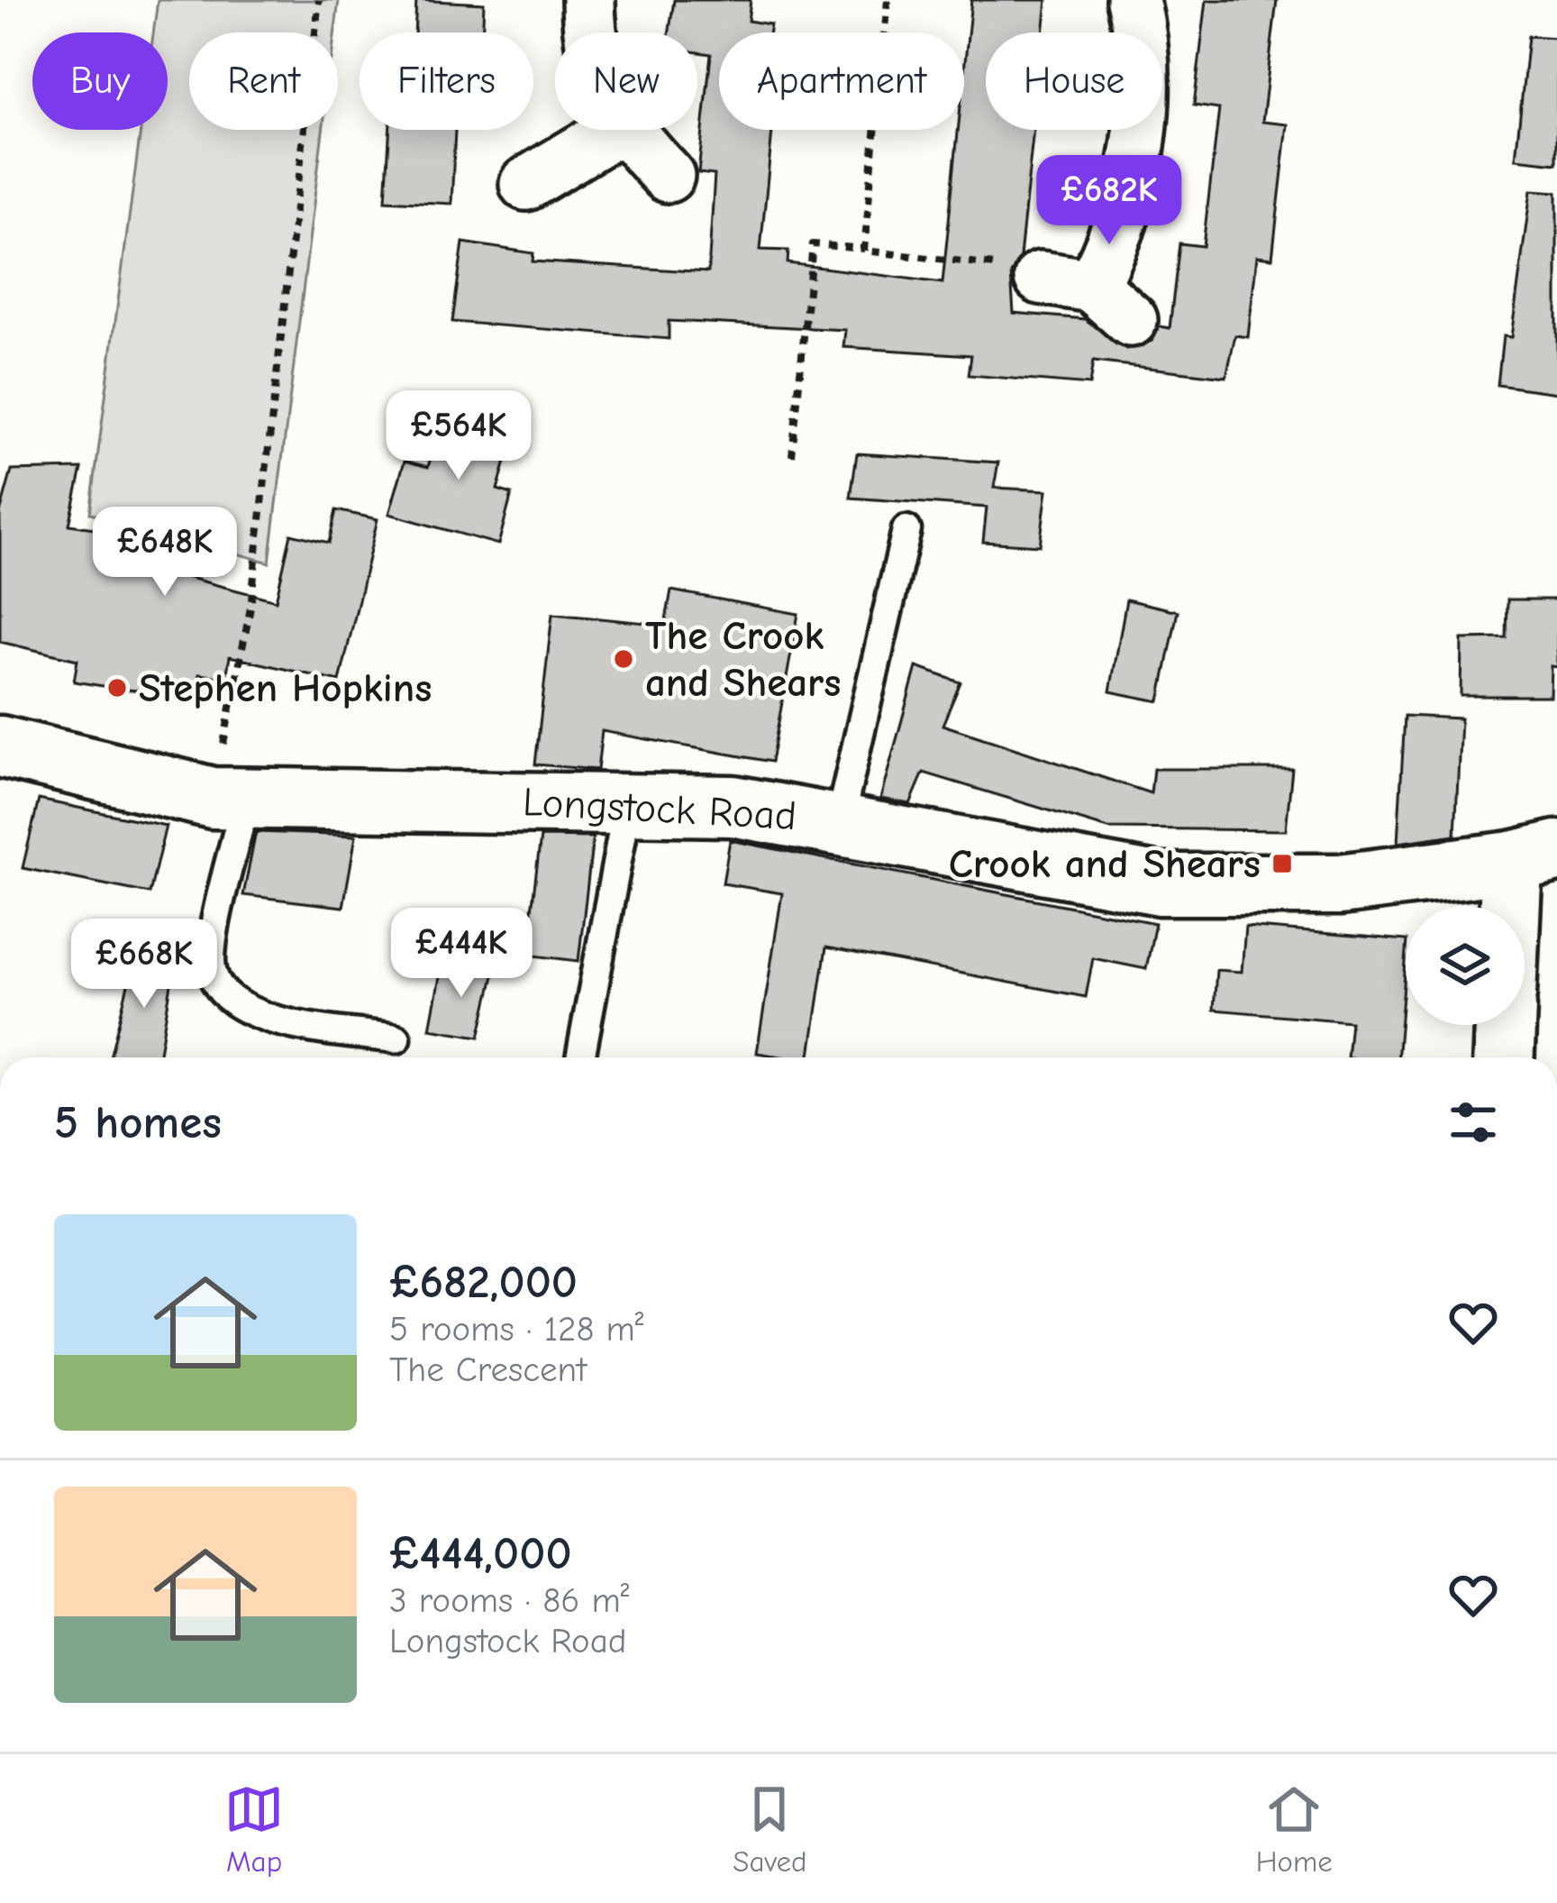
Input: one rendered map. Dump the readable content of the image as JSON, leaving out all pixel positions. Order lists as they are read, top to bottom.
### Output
{
  "streets": {
    "street": ["Longstock Road"]
  },
  "places": {
    "other": ["The Crook and Shears", "Stephen Hopkins"],
    "transit": ["Crook and Shears"]
  },
  "page": {
    "chip": [
      "Buy",
      "Rent",
      "Filters",
      "New",
      "Apartment",
      "House"
    ],
    "price": [
      "£682K",
      "£564K",
      "£648K",
      "£444K",
      "£668K"
    ],
    "heading": "5 homes",
    "list": [
      {
        "name": "£682,000",
        "note": "5 rooms · 128 m² · The Crescent"
      },
      {
        "name": "£444,000",
        "note": "3 rooms · 86 m² · Longstock Road"
      }
    ],
    "tabs": ["Map", "Saved", "Home"]
  }
}
